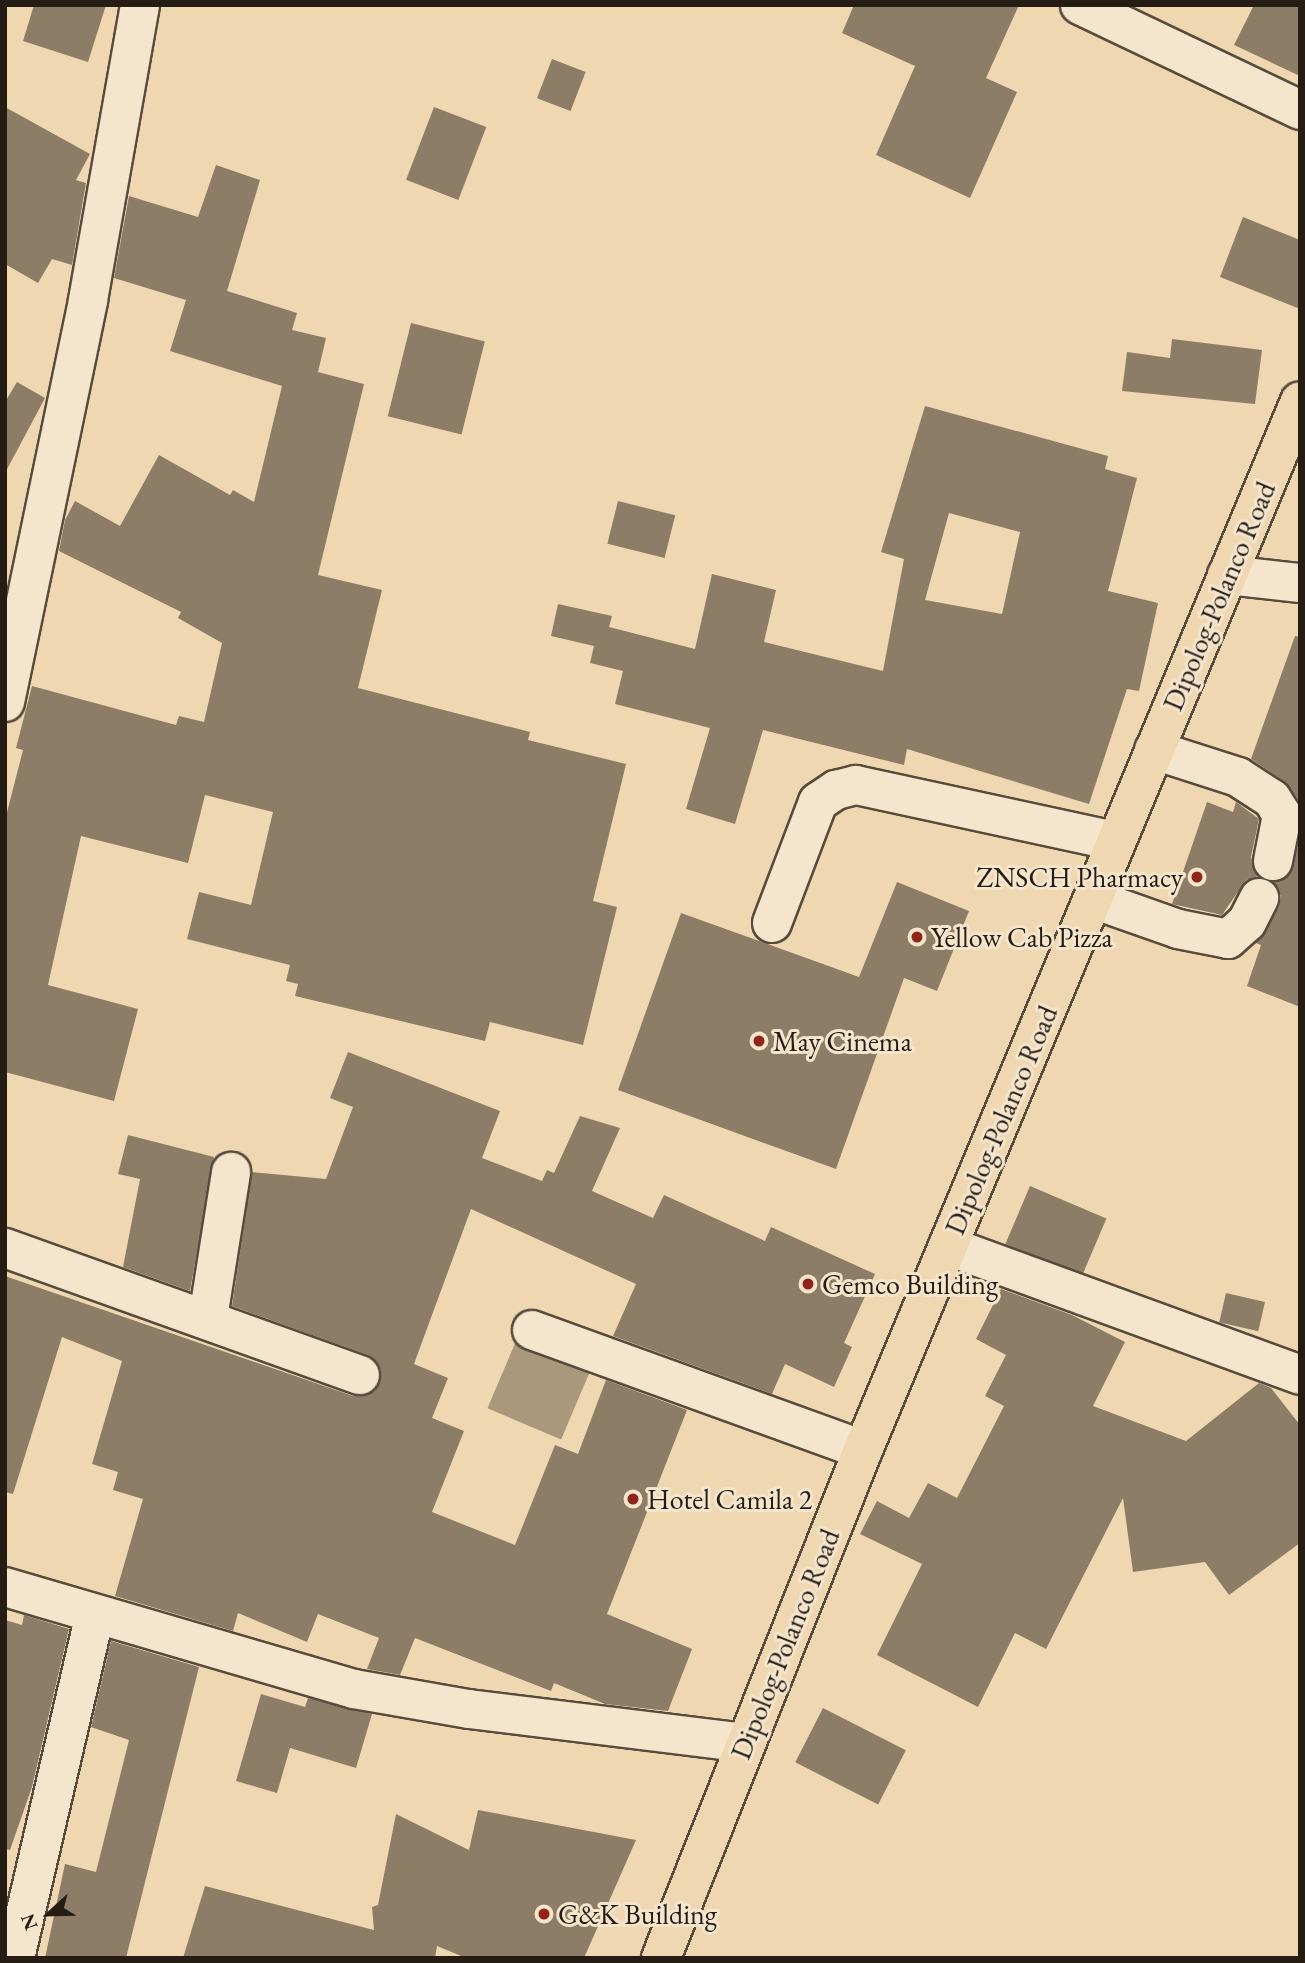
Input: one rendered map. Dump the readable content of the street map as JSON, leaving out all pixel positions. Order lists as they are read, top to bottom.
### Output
{
  "streets": {
    "highway": ["Dipolog-Polanco Road"]
  },
  "places": [
    "ZNSCH Pharmacy",
    "Yellow Cab Pizza",
    "May Cinema",
    "Gemco Building",
    "Hotel Camila 2",
    "G&K Building"
  ],
  "north": "left"
}
